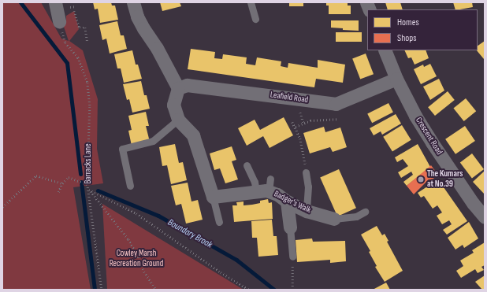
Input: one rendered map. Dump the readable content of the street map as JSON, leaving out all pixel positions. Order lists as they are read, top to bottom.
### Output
{
  "streets": {
    "street": ["Leafield Road", "Crescent Road", "Badger's Walk"],
    "path": ["Barracks Lane"]
  },
  "crossings": [
    ["Leafield Road", "Crescent Road"]
  ],
  "water": ["Boundary Brook"],
  "parks": ["Cowley Marsh Recreation Ground"],
  "places": ["The Kumars at No.39"],
  "legend": ["Homes", "Shops"]
}
